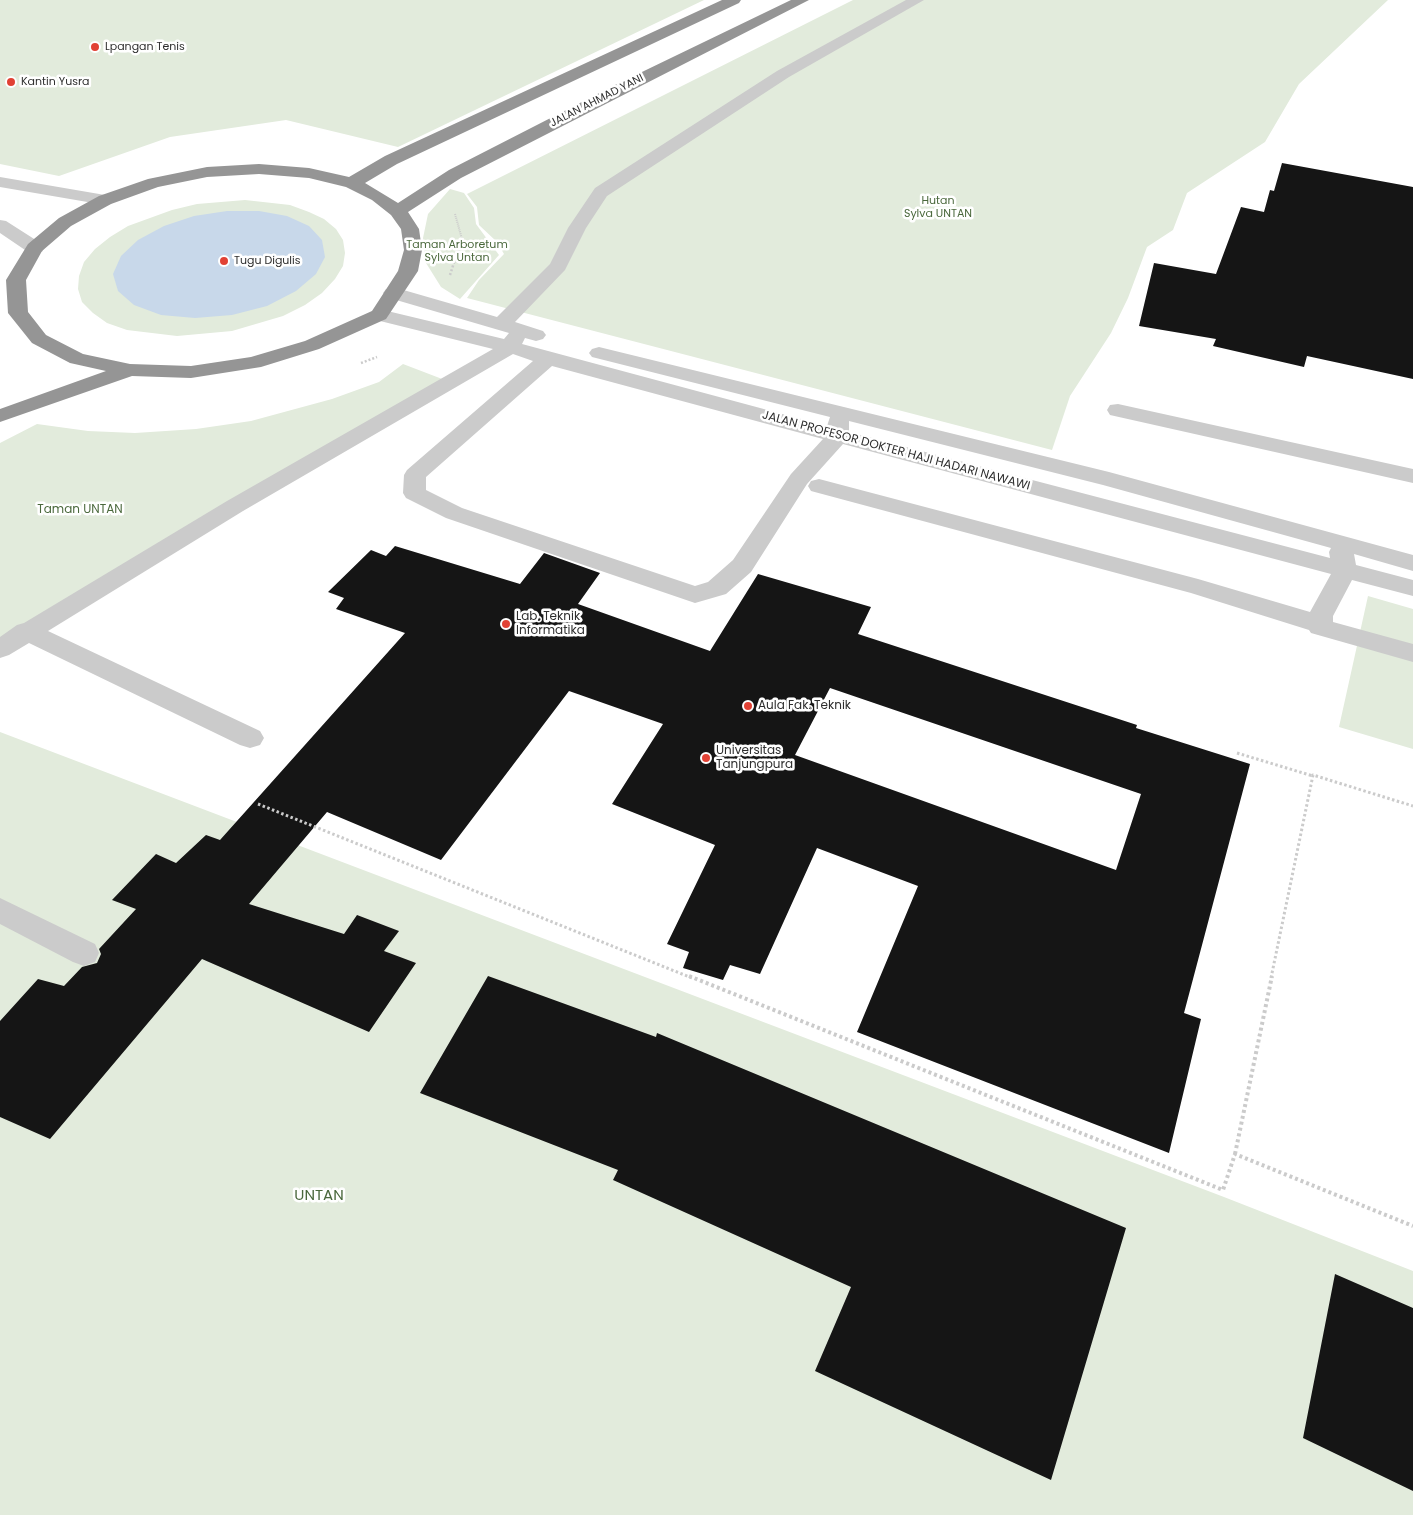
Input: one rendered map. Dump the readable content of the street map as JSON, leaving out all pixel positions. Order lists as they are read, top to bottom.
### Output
{
  "streets": {
    "highway": ["JALAN AHMAD YANI"],
    "street": ["JALAN PROFESOR DOKTER HAJI HADARI NAWAWI"]
  },
  "parks": [
    "Hutan Sylva UNTAN",
    "Taman Arboretum Sylva Untan",
    "Taman UNTAN",
    "UNTAN"
  ],
  "places": [
    "Lpangan Tenis",
    "Kantin Yusra",
    "Tugu Digulis",
    "Lab. Teknik Informatika",
    "Aula Fak. Teknik",
    "Universitas Tanjungpura"
  ]
}
